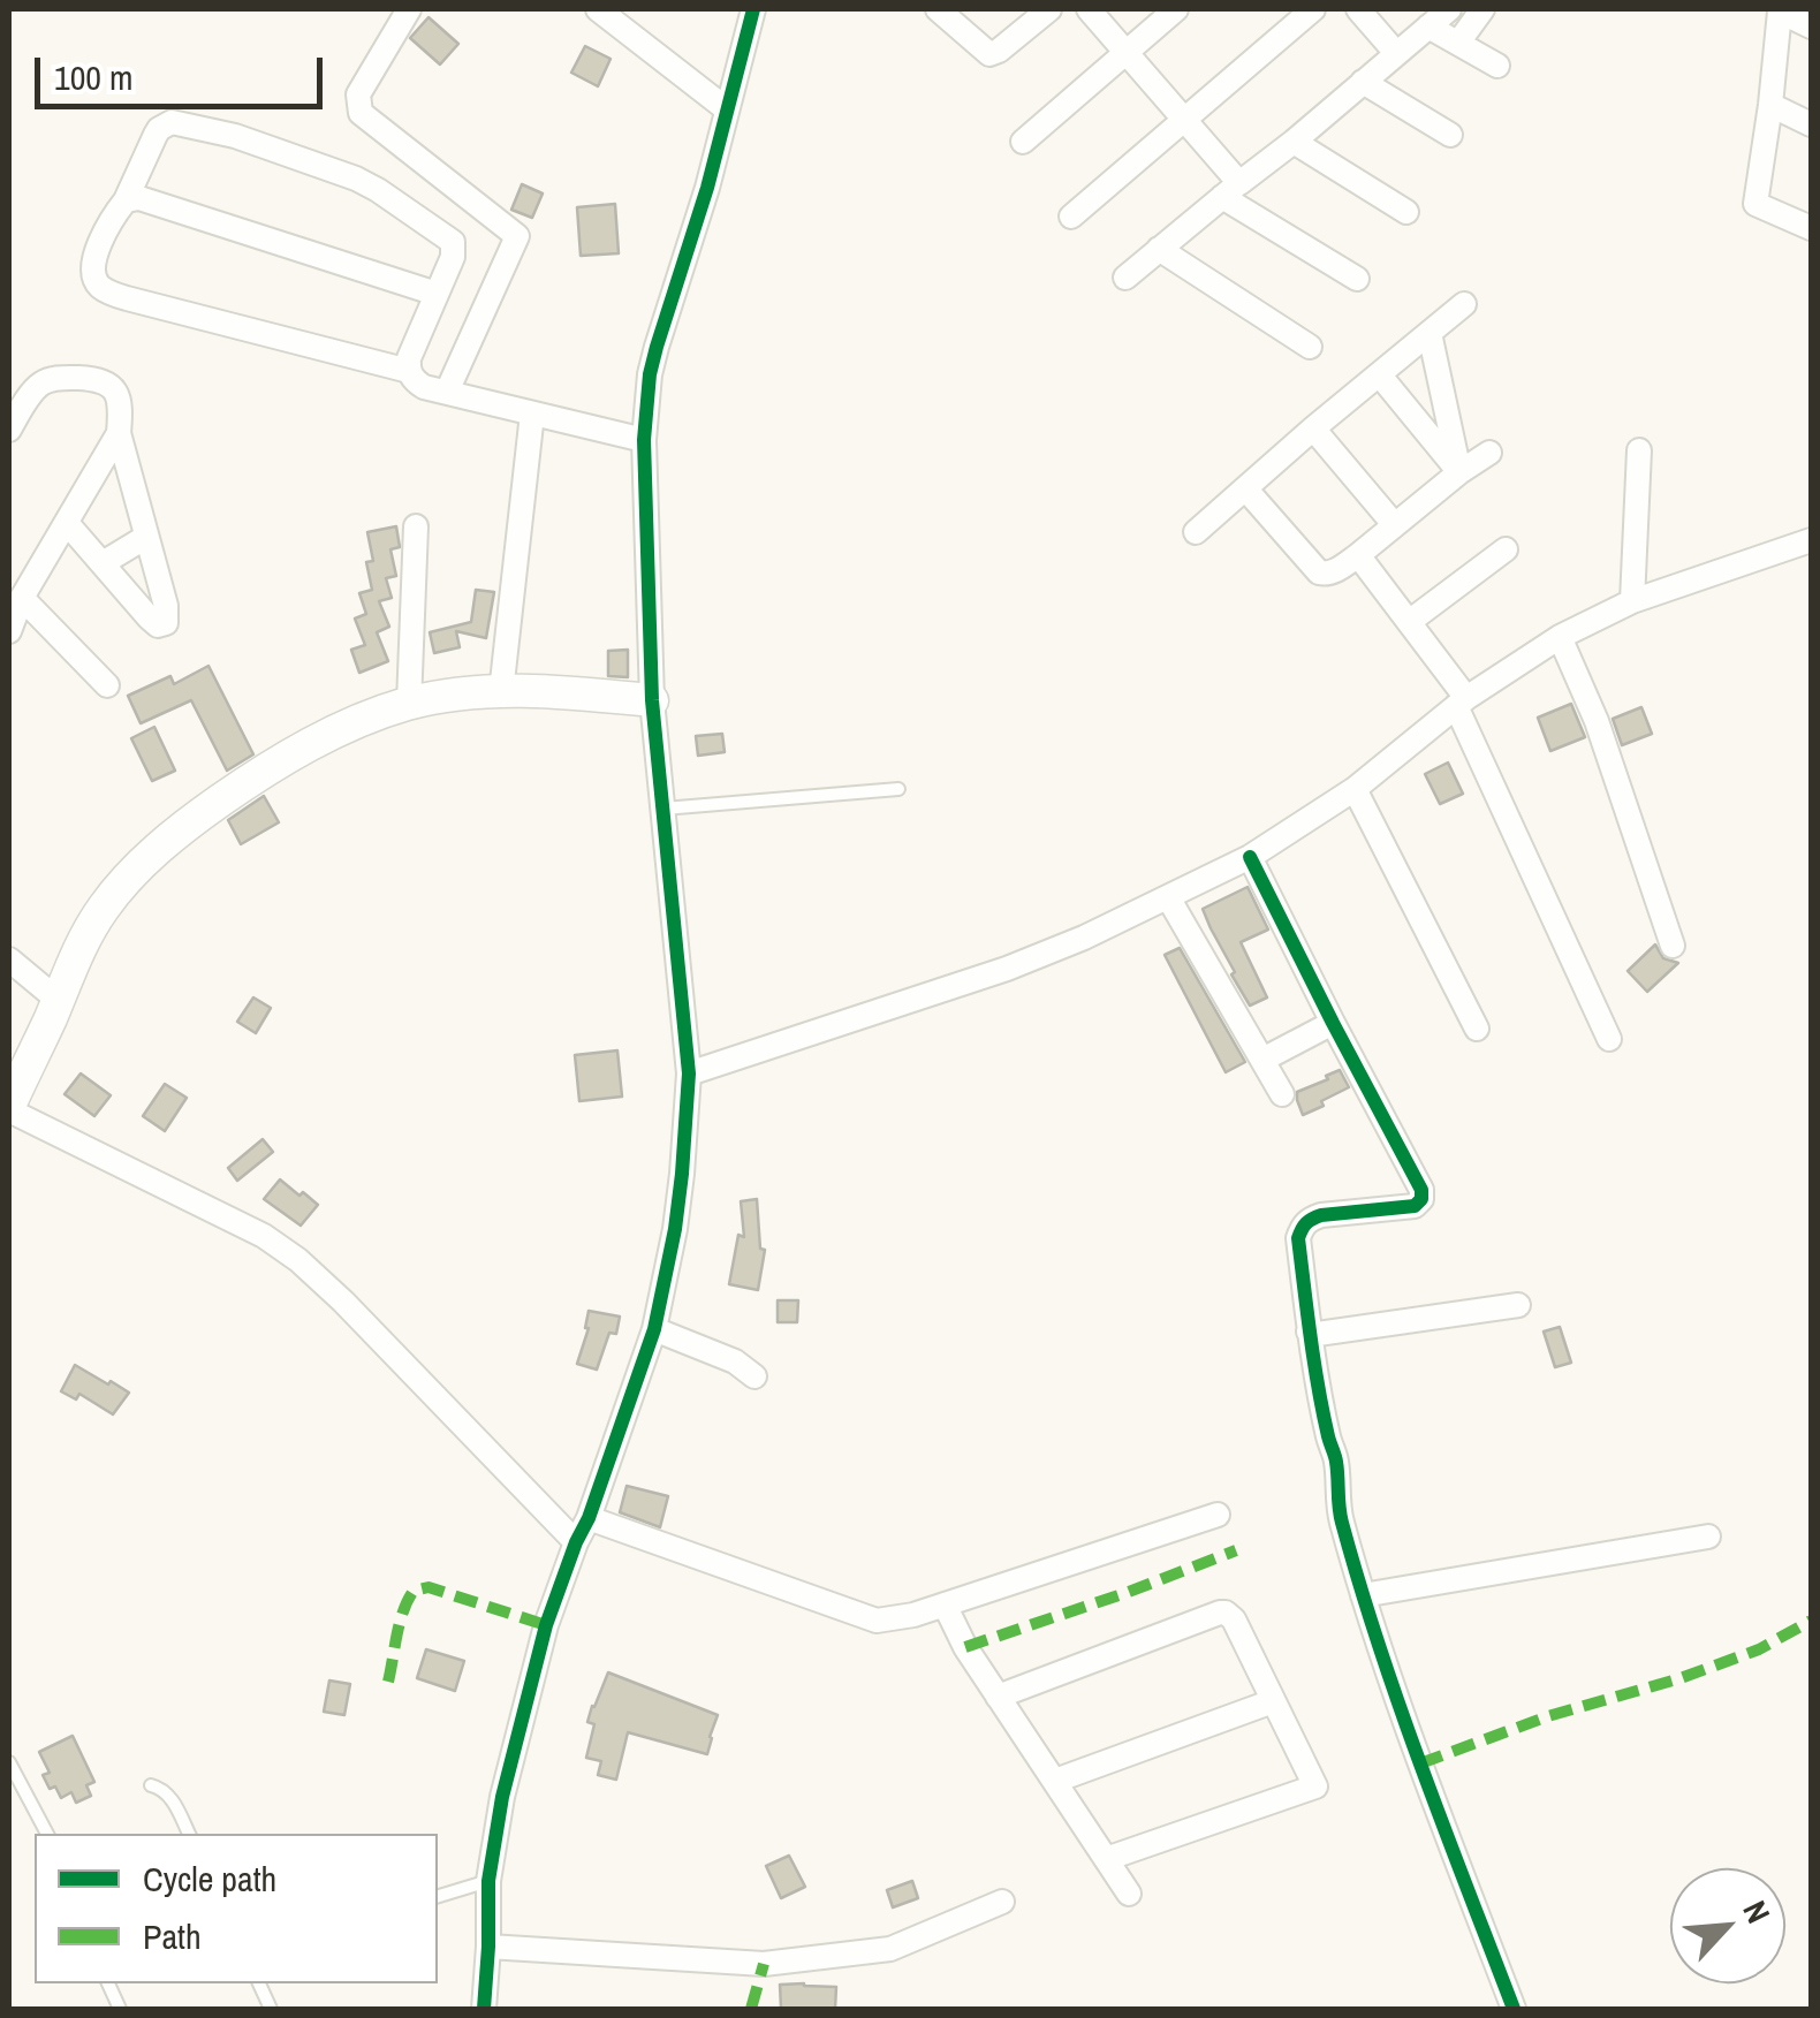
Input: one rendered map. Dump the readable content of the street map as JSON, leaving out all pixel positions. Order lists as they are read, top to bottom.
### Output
{
  "legend": ["Cycle path", "Path"],
  "scale_bar": "100 m",
  "north": "top right"
}
